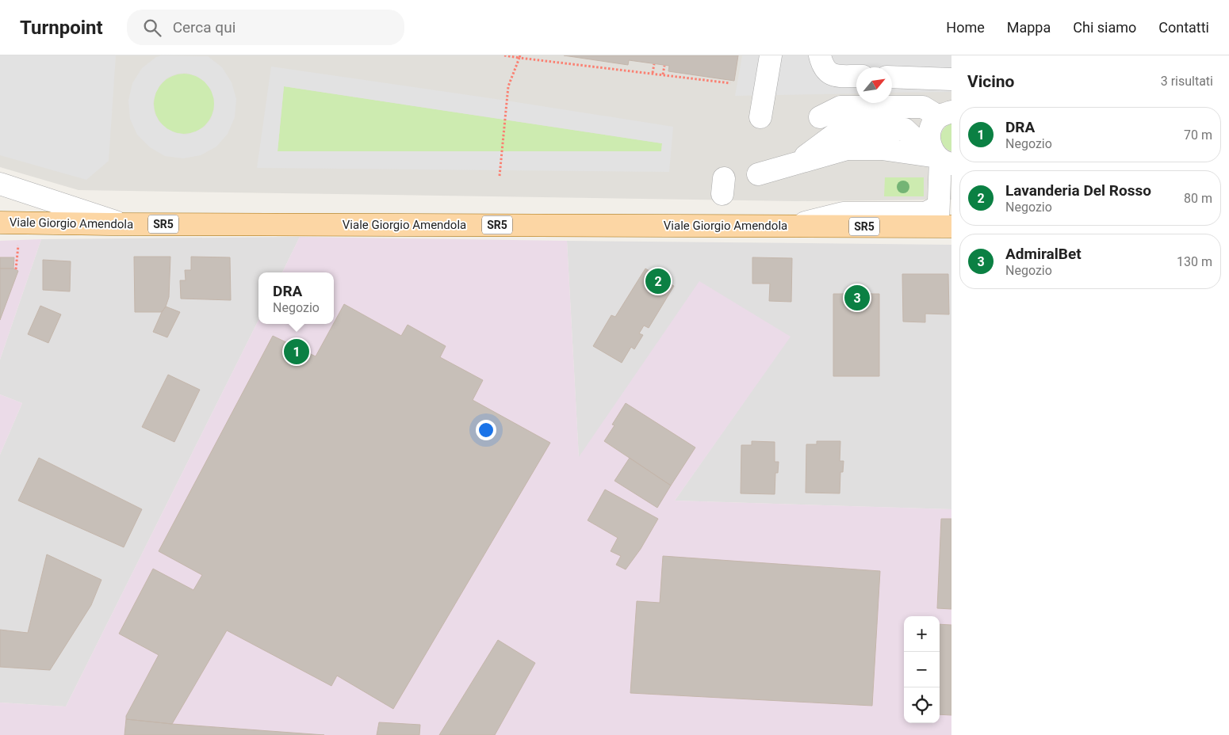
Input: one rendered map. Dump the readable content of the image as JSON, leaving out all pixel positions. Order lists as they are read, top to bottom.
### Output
{
  "streets": {
    "main road": ["Viale Giorgio Amendola", "SR5"]
  },
  "north": "top right",
  "page": {
    "header": "Turnpoint",
    "search": "Cerca qui",
    "nav": [
      "Home",
      "Mappa",
      "Chi siamo",
      "Contatti"
    ],
    "heading": ["Vicino", "3 risultati"],
    "list": [
      {
        "mark": "1",
        "name": "DRA",
        "note": "Negozio",
        "value": "70 m"
      },
      {
        "mark": "2",
        "name": "Lavanderia Del Rosso",
        "note": "Negozio",
        "value": "80 m"
      },
      {
        "mark": "3",
        "name": "AdmiralBet",
        "note": "Negozio",
        "value": "130 m"
      }
    ],
    "pins": ["2", "3", "1"],
    "popup": ["DRA", "Negozio"],
    "map_buttons": ["+", "−"]
  }
}
